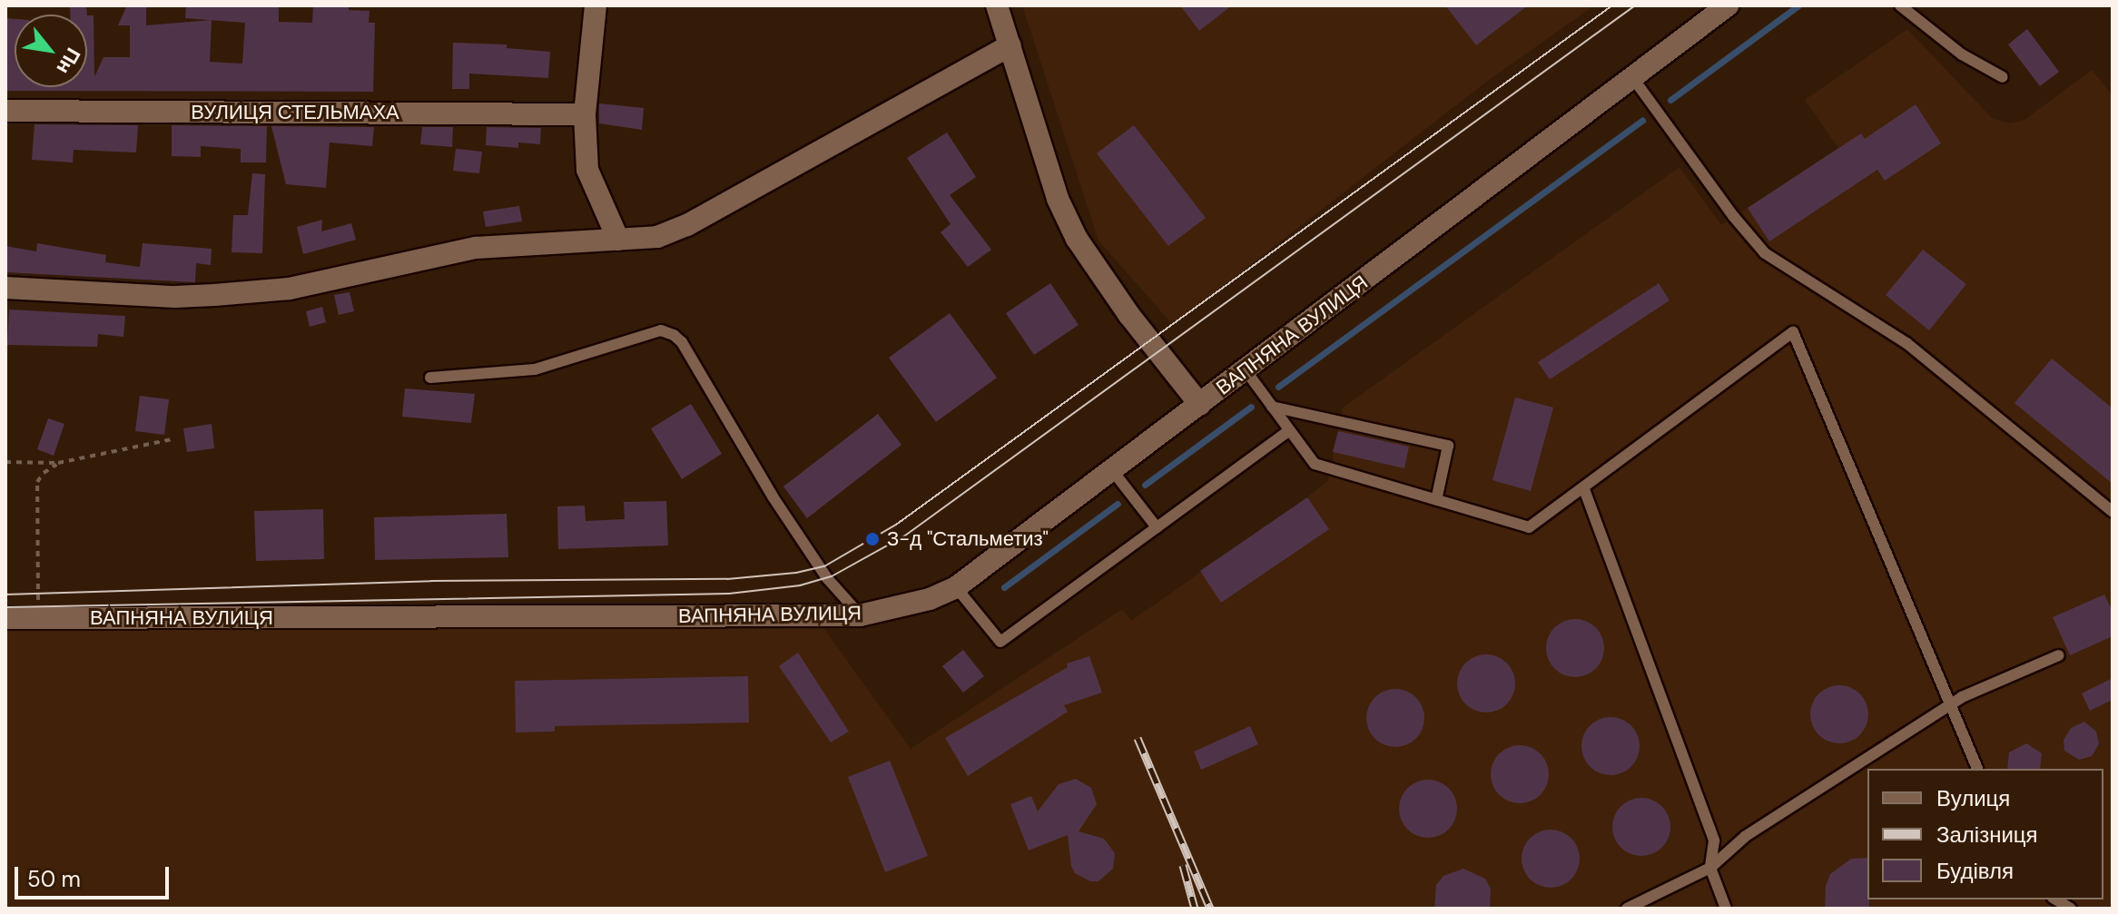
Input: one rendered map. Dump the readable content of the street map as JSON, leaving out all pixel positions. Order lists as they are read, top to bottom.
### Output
{
  "streets": {
    "street": ["ВУЛИЦЯ СТЕЛЬМАХА", "ВАПНЯНА ВУЛИЦЯ"]
  },
  "places": ["З-д \"Стальметиз\""],
  "legend": ["Вулиця", "Залізниця", "Будівля"],
  "scale_bar": "50 m",
  "north": "bottom right"
}
